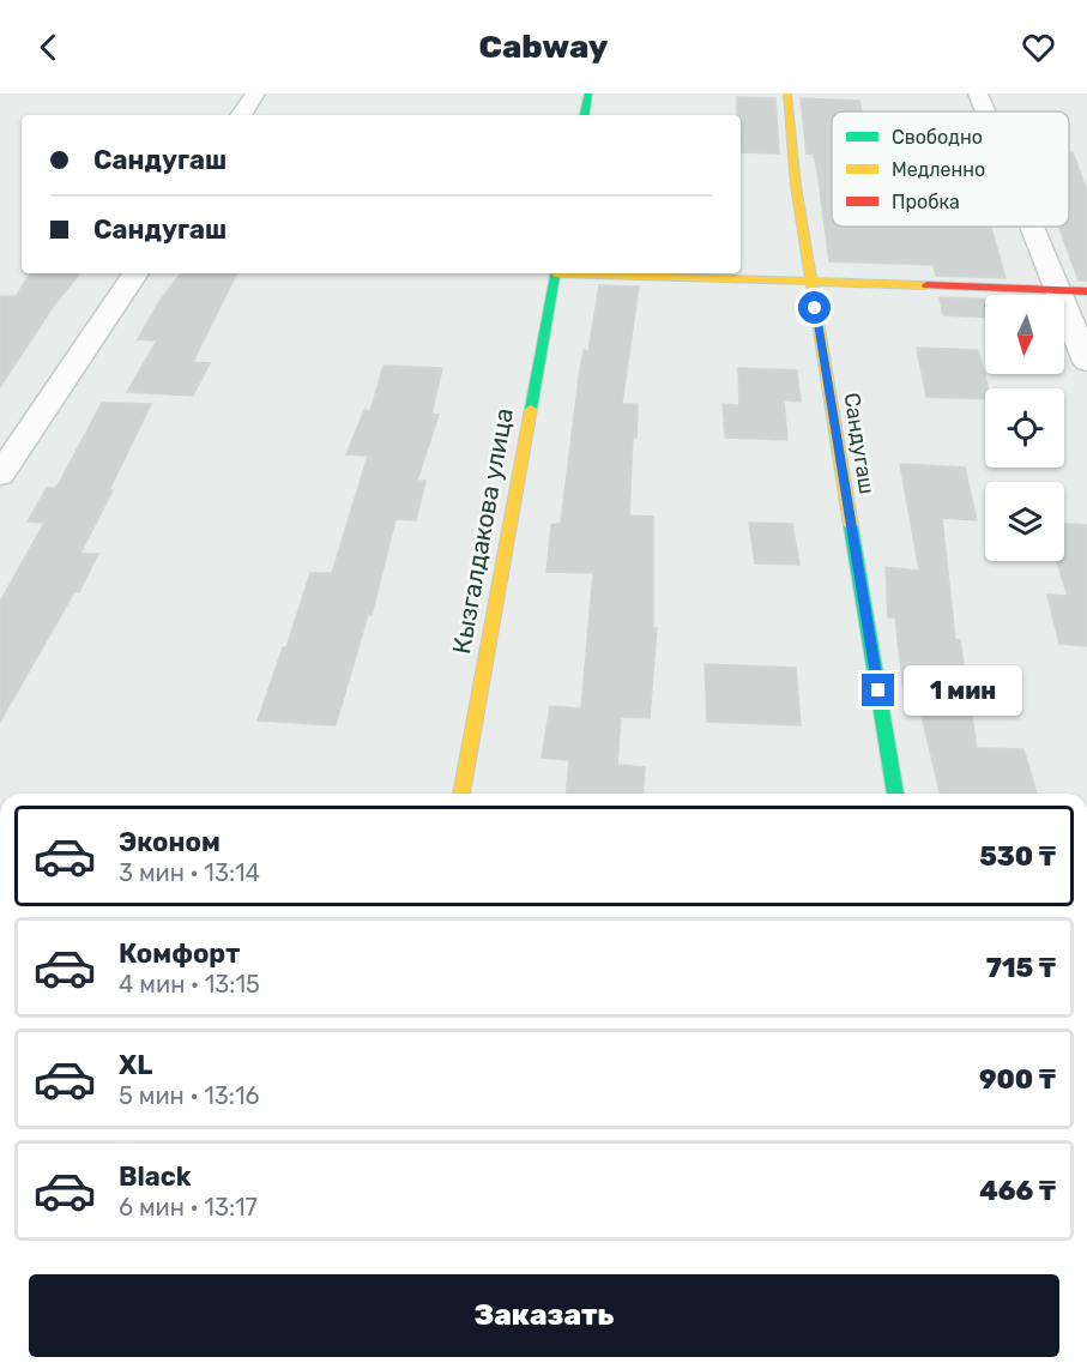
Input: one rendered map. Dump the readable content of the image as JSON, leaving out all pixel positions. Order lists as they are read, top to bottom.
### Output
{
  "streets": {
    "street": ["Сандугаш", "Кызгалдакова улица"]
  },
  "legend": ["Свободно", "Медленно", "Пробка"],
  "north": "bottom",
  "page": {
    "header": "Cabway",
    "banner": ["Сандугаш", "Сандугаш"],
    "bubble": "1 мин",
    "list": [
      {
        "name": "Эконом",
        "note": "3 мин · 13:14",
        "value": "530 ₸"
      },
      {
        "name": "Комфорт",
        "note": "4 мин · 13:15",
        "value": "715 ₸"
      },
      {
        "name": "XL",
        "note": "5 мин · 13:16",
        "value": "900 ₸"
      },
      {
        "name": "Black",
        "note": "6 мин · 13:17",
        "value": "466 ₸"
      }
    ],
    "buttons": "Заказать"
  }
}
